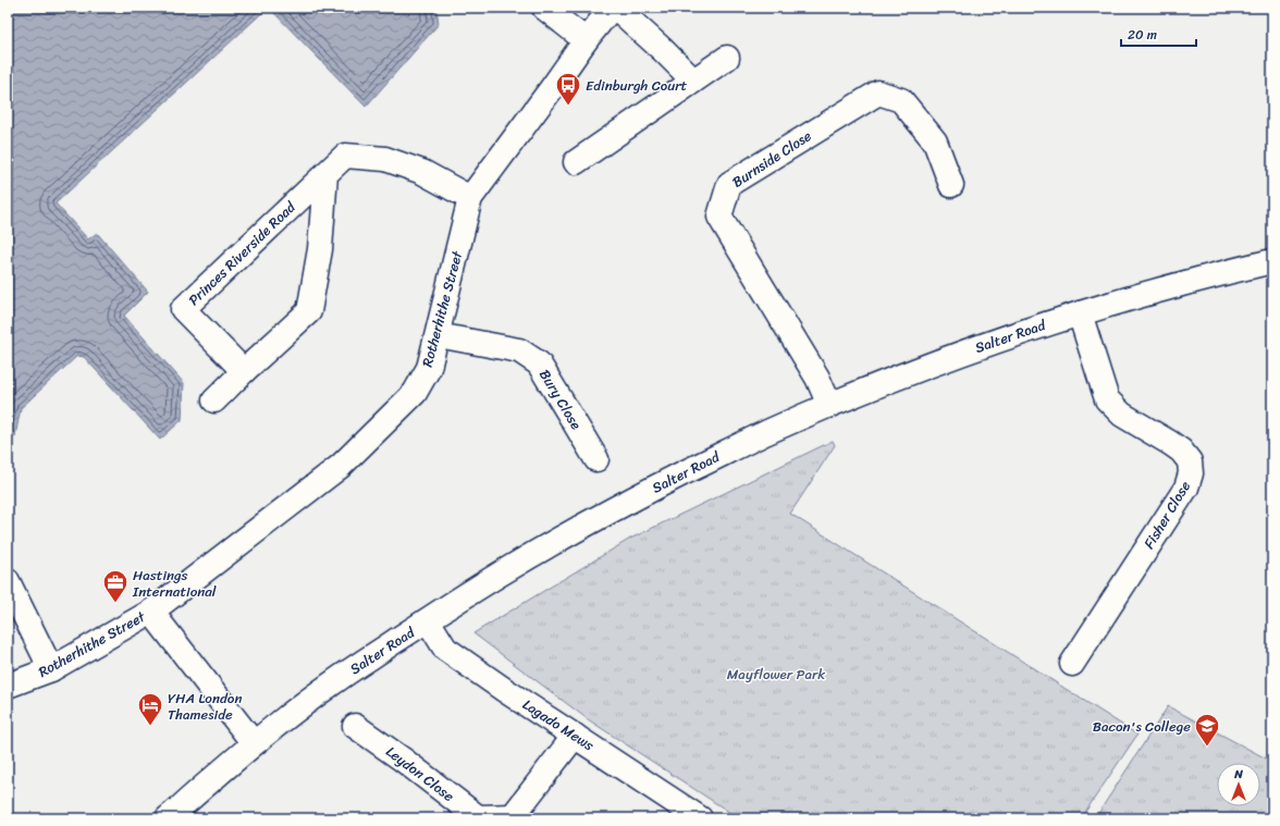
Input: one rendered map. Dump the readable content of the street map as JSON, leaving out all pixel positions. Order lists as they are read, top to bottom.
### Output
{
  "streets": {
    "street": [
      "Burnside Close",
      "Princes Riverside Road",
      "Rotherhithe Street",
      "Salter Road",
      "Bury Close",
      "Fisher Close",
      "Lagado Mews",
      "Leydon Close"
    ]
  },
  "crossings": [
    ["Burnside Close", "Salter Road"],
    ["Princes Riverside Road", "Rotherhithe Street"],
    ["Rotherhithe Street", "Salter Road"],
    ["Rotherhithe Street", "Bury Close"],
    ["Salter Road", "Fisher Close"],
    ["Salter Road", "Lagado Mews"],
    ["Lagado Mews", "Leydon Close"]
  ],
  "parks": ["Mayflower Park"],
  "places": {
    "bus stop": ["Edinburgh Court"],
    "office": ["Hastings International"],
    "hotel": ["YHA London Thameside"],
    "school or university": ["Bacon's College"]
  },
  "scale_bar": "20 m",
  "north": "top"
}
